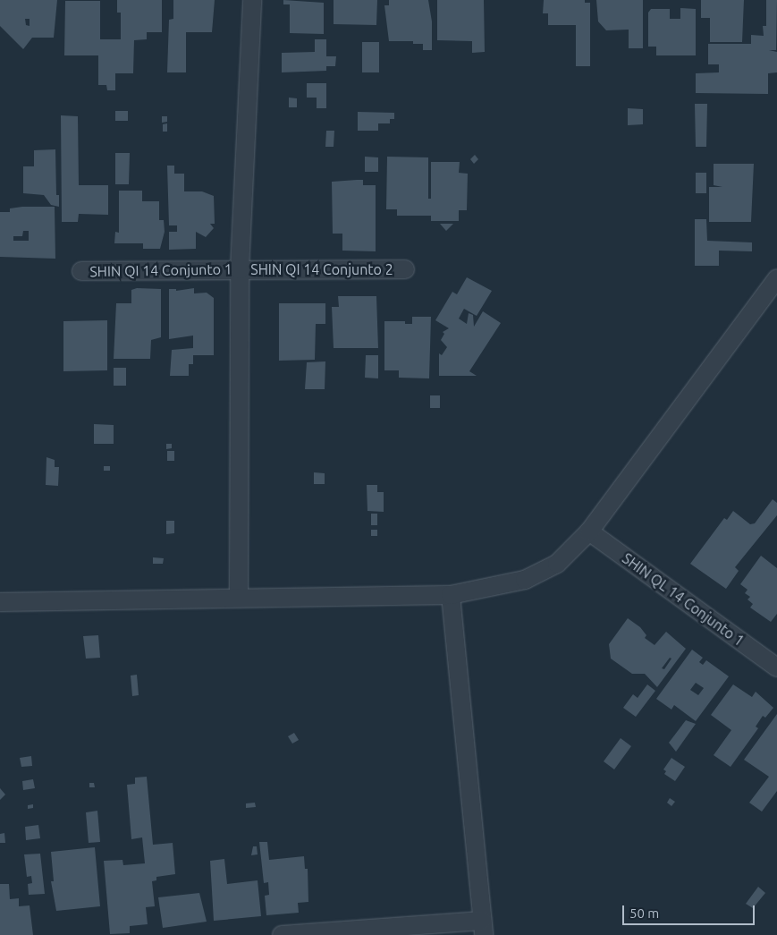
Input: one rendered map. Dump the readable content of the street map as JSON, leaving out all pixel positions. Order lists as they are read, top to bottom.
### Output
{
  "streets": {
    "street": ["SHIN QI 14 Conjunto 2", "SHIN QI 14 Conjunto 1", "SHIN QL 14 Conjunto 1"]
  },
  "crossings": [
    ["SHIN QI 14 Conjunto 2", "SHIN QI 14 Conjunto 1"]
  ],
  "scale_bar": "50 m"
}
